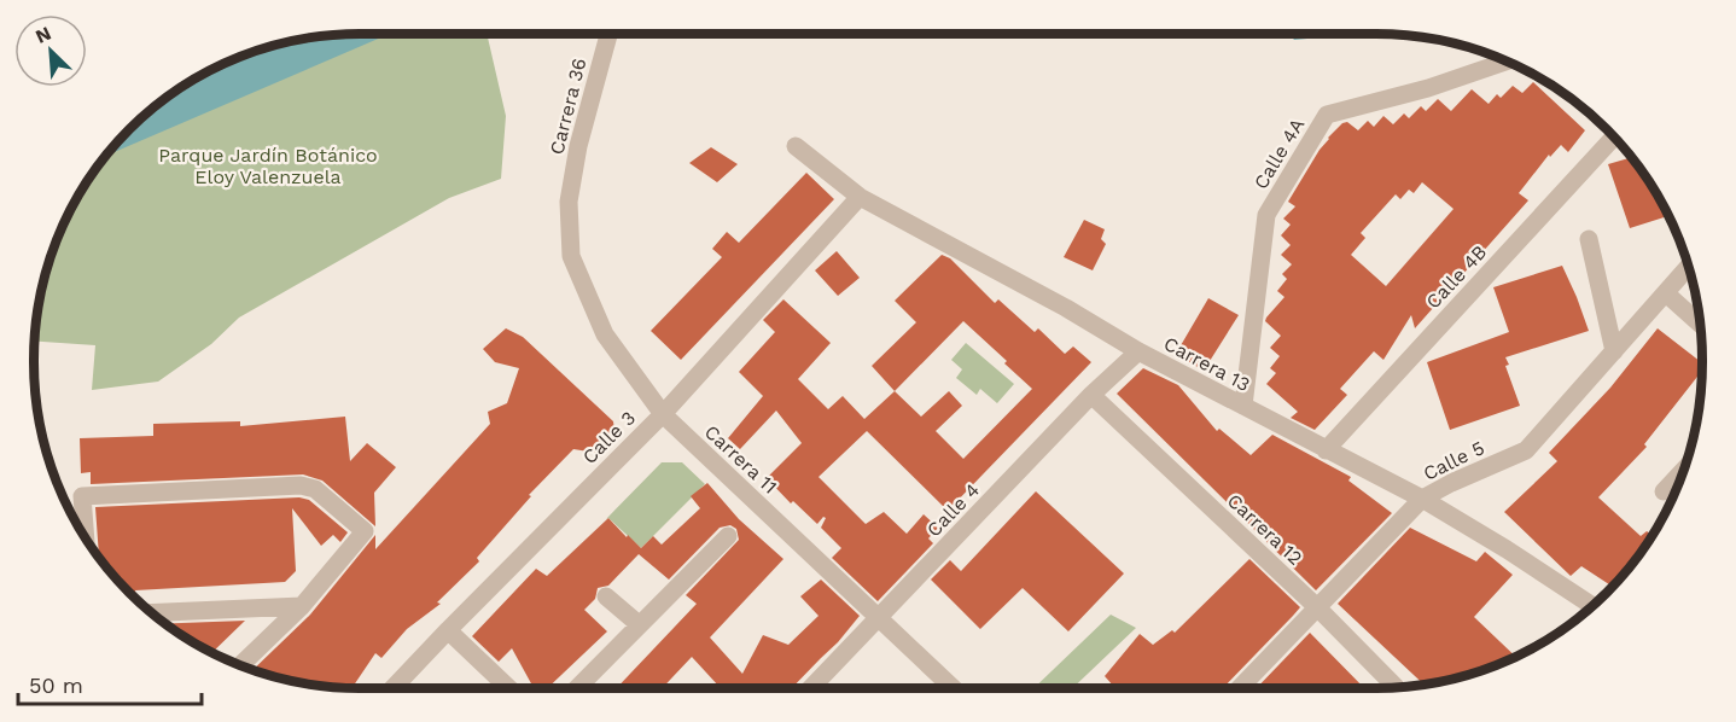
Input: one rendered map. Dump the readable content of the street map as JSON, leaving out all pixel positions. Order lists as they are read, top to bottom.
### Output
{
  "streets": {
    "street": [
      "Carrera 36",
      "Calle 4A",
      "Calle 4B",
      "Carrera 13",
      "Calle 3",
      "Carrera 11",
      "Calle 5",
      "Calle 4",
      "Carrera 12"
    ]
  },
  "crossings": [
    ["Carrera 36", "Carrera 11"],
    ["Calle 4A", "Carrera 13"],
    ["Calle 4B", "Carrera 13"],
    ["Carrera 13", "Calle 3"],
    ["Carrera 13", "Calle 5"],
    ["Carrera 13", "Calle 4"],
    ["Calle 3", "Carrera 11"],
    ["Carrera 11", "Calle 4"],
    ["Calle 5", "Carrera 12"],
    ["Calle 4", "Carrera 12"]
  ],
  "parks": ["Parque Jardín Botánico Eloy Valenzuela"],
  "scale_bar": "50 m",
  "north": "top left"
}
